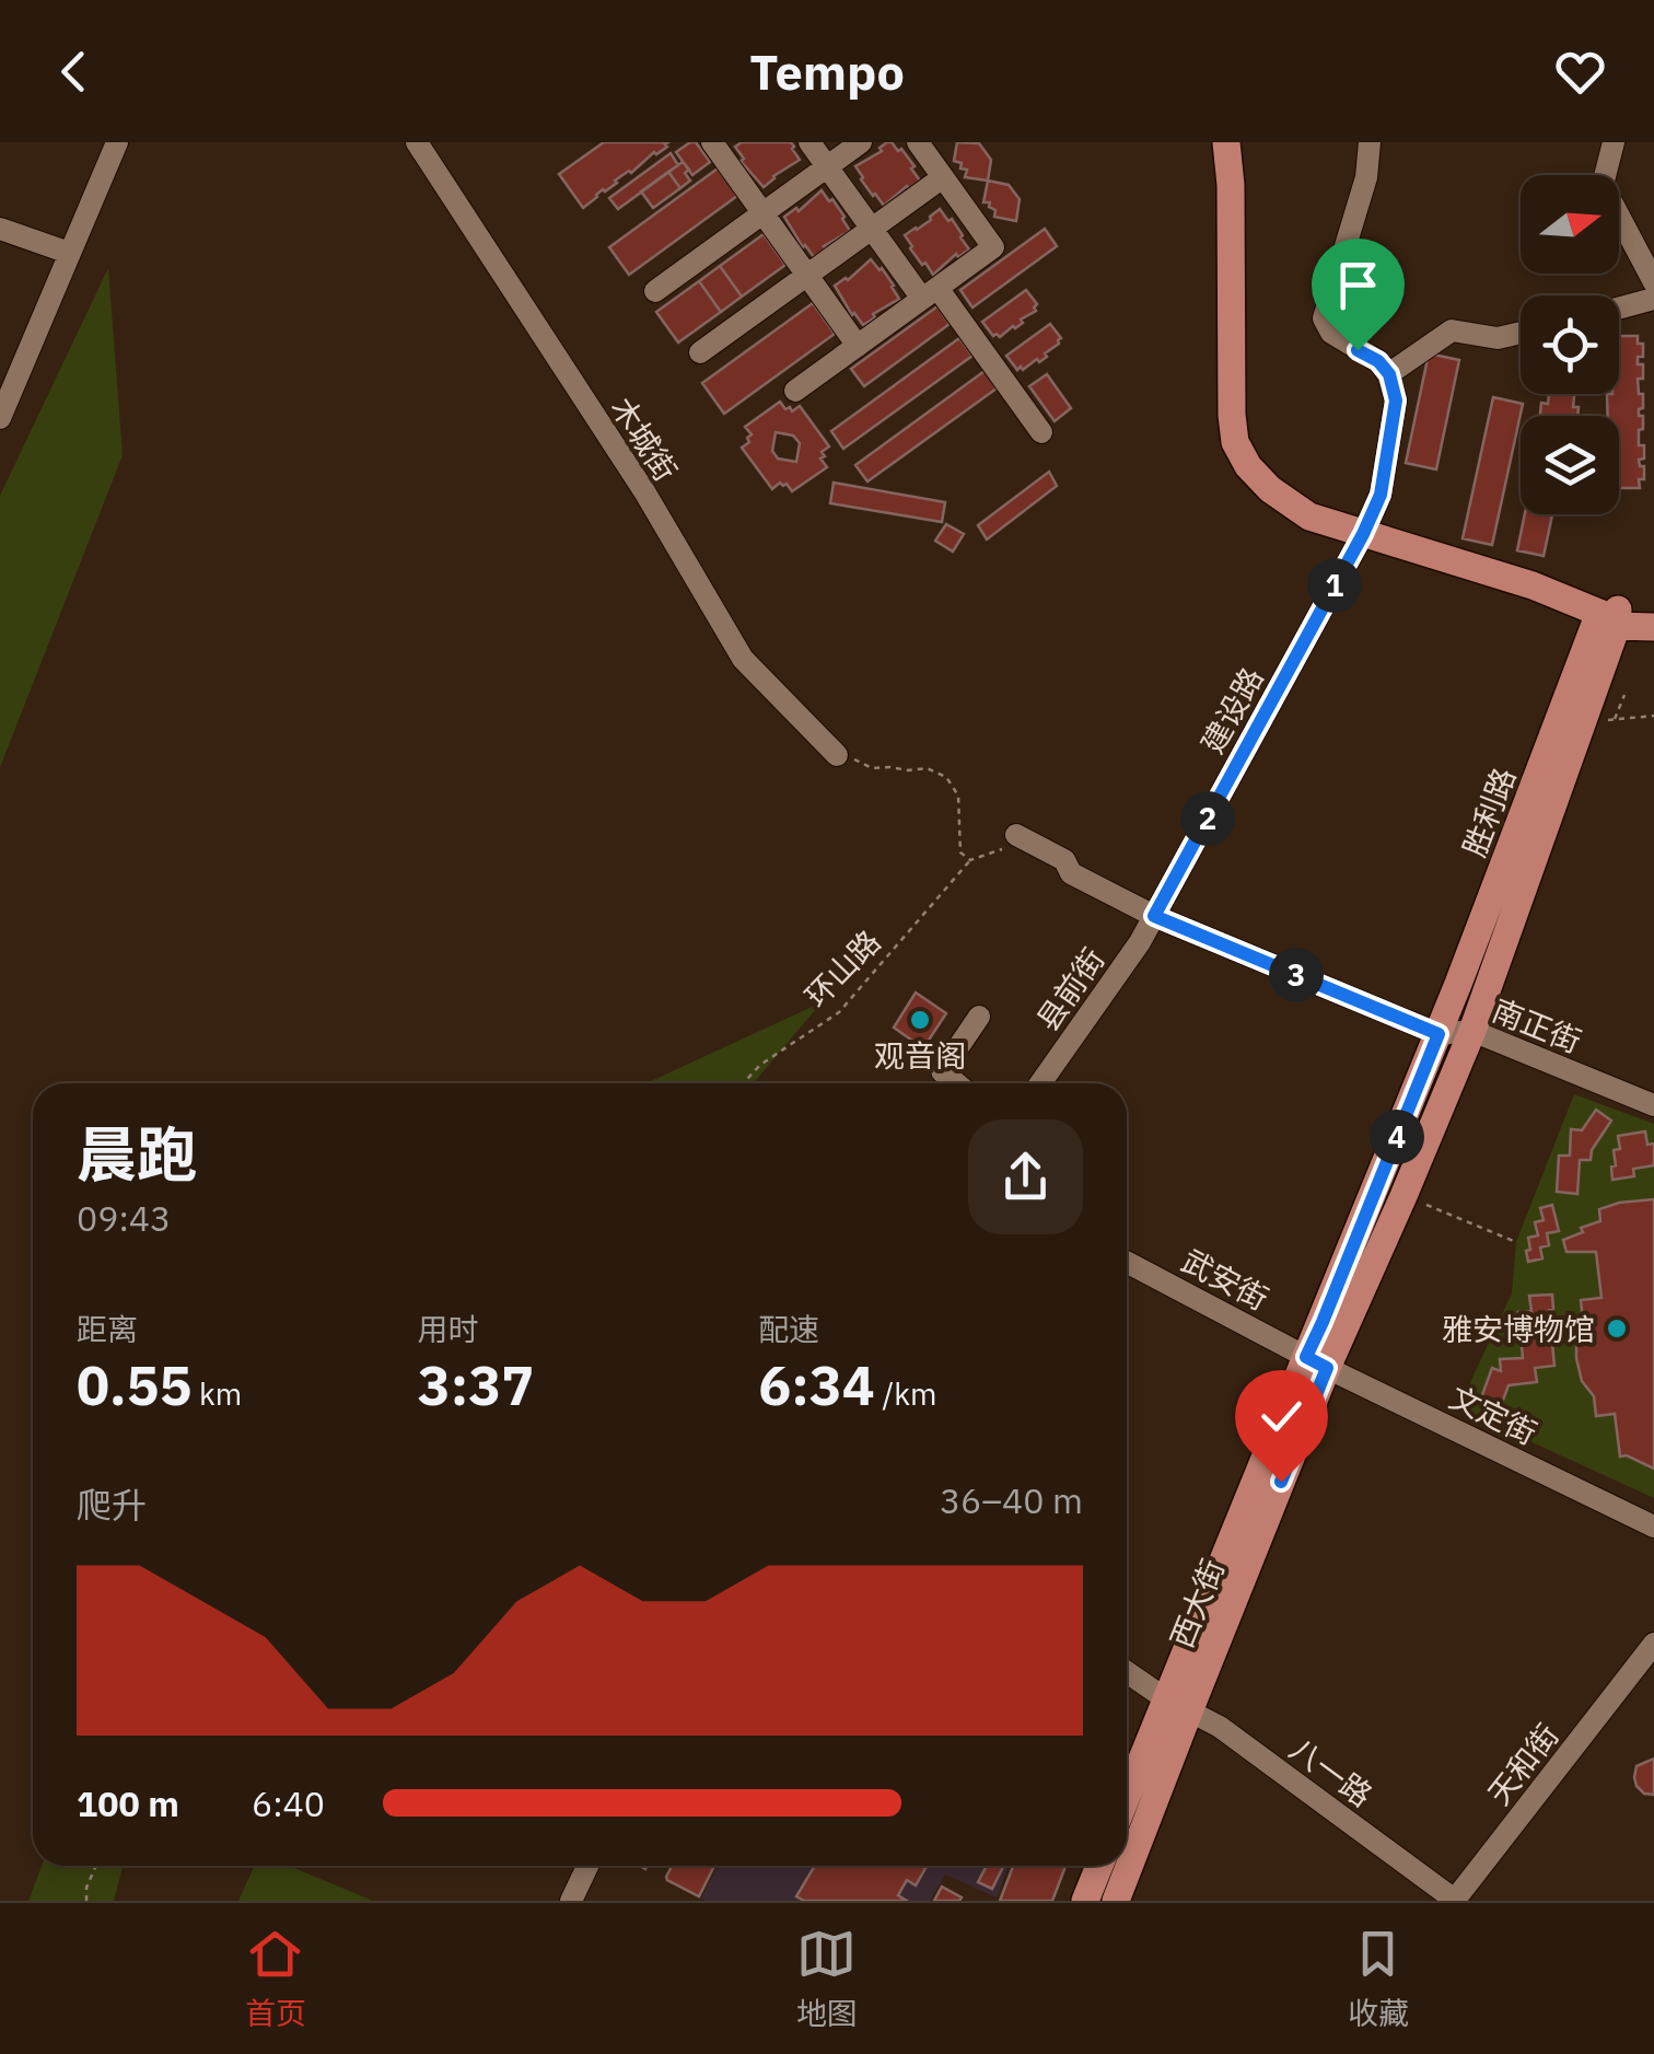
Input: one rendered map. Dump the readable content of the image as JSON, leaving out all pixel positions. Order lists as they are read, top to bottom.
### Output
{
  "streets": {
    "main road": ["胜利路", "西大街"],
    "street": [
      "木城街",
      "建设路",
      "县前街",
      "南正街",
      "武安街",
      "文定街",
      "天和街",
      "八一路"
    ],
    "path": ["环山路"]
  },
  "crossings": [
    ["建设路", "县前街"],
    ["建设路", "南正街"],
    ["胜利路", "南正街"],
    ["胜利路", "西大街"],
    ["县前街", "南正街"],
    ["南正街", "西大街"],
    ["武安街", "文定街"],
    ["武安街", "西大街"],
    ["文定街", "西大街"],
    ["西大街", "八一路"],
    ["天和街", "八一路"]
  ],
  "places": ["观音阁", "雅安博物馆"],
  "north": "right",
  "page": {
    "header": "Tempo",
    "pins": [
      "1",
      "2",
      "3",
      "4"
    ],
    "heading": ["晨跑", "09:43"],
    "stats": [
      ["距离", "0.55 km"],
      ["用时", "3:37"],
      ["配速", "6:34 /km"]
    ],
    "chart": ["爬升", "36–40 m"],
    "list": [
      {
        "name": "100 m",
        "note": "6:40"
      }
    ],
    "tabs": ["首页", "地图", "收藏"]
  }
}
